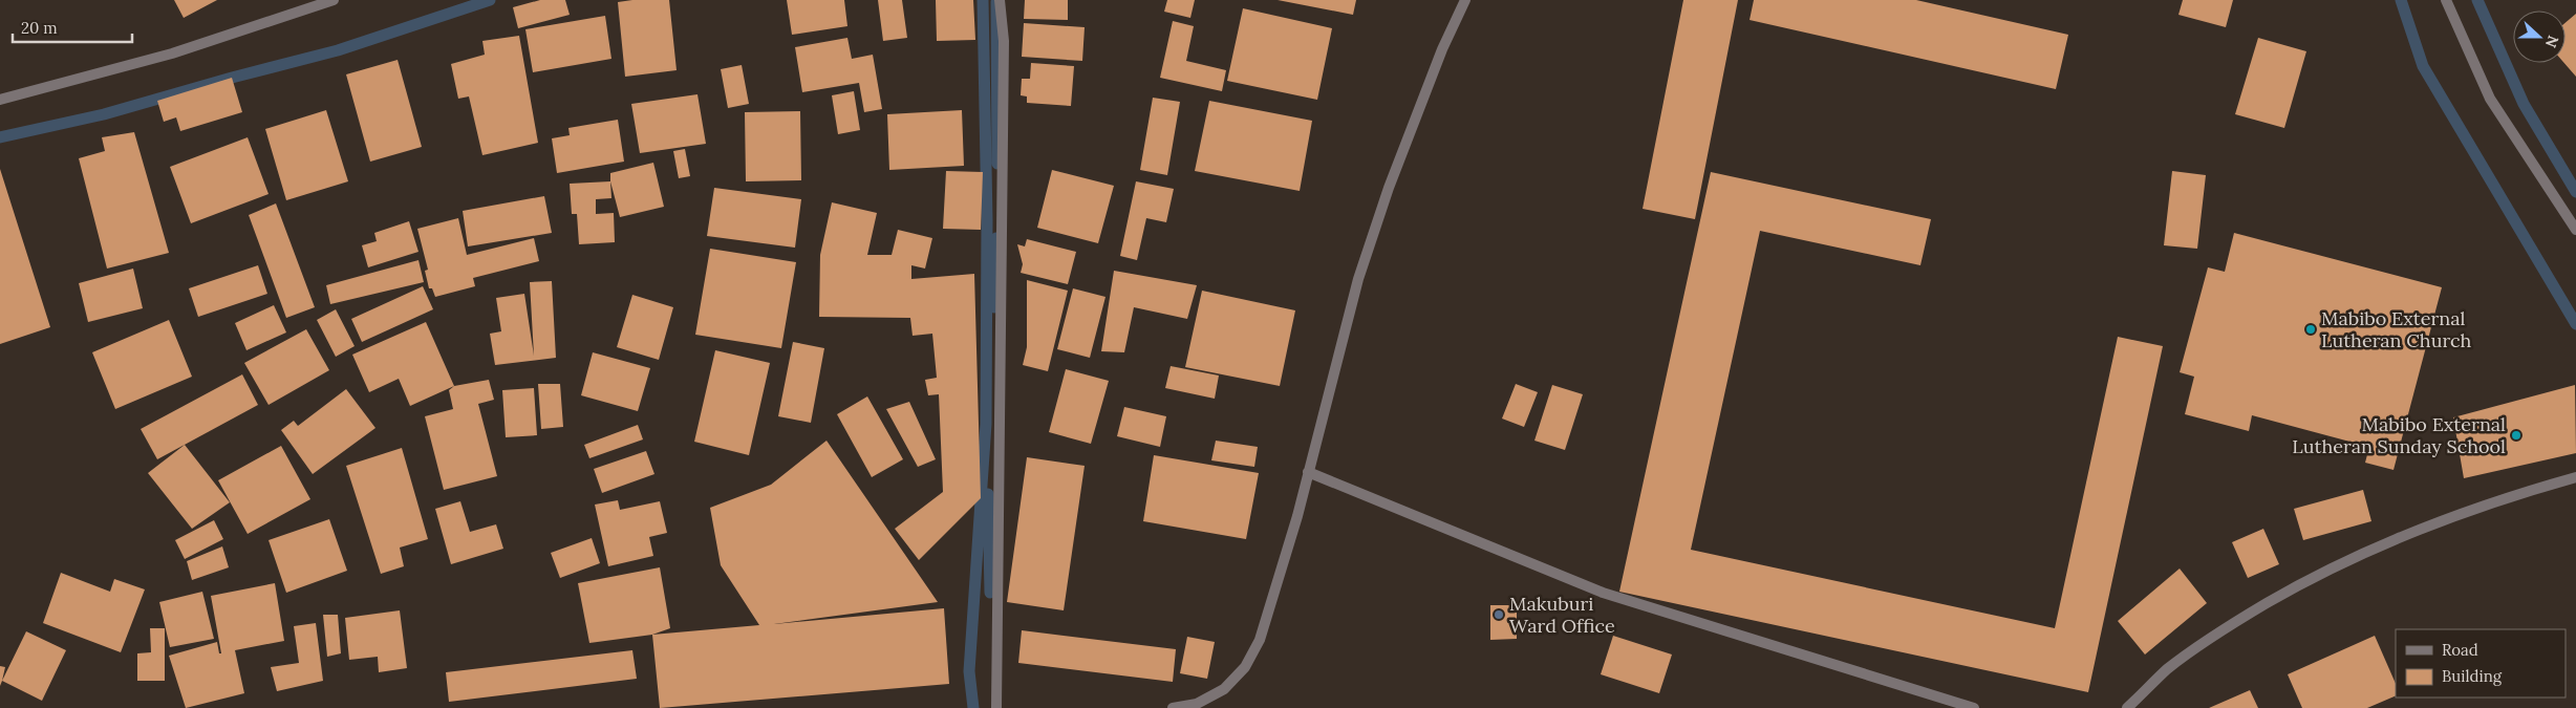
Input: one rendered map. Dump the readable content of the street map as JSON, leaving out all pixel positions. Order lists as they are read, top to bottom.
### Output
{
  "places": ["Mabibo External Lutheran Church", "Mabibo External Lutheran Sunday School", "Makuburi Ward Office"],
  "legend": ["Road", "Building"],
  "scale_bar": "20 m",
  "north": "right"
}
